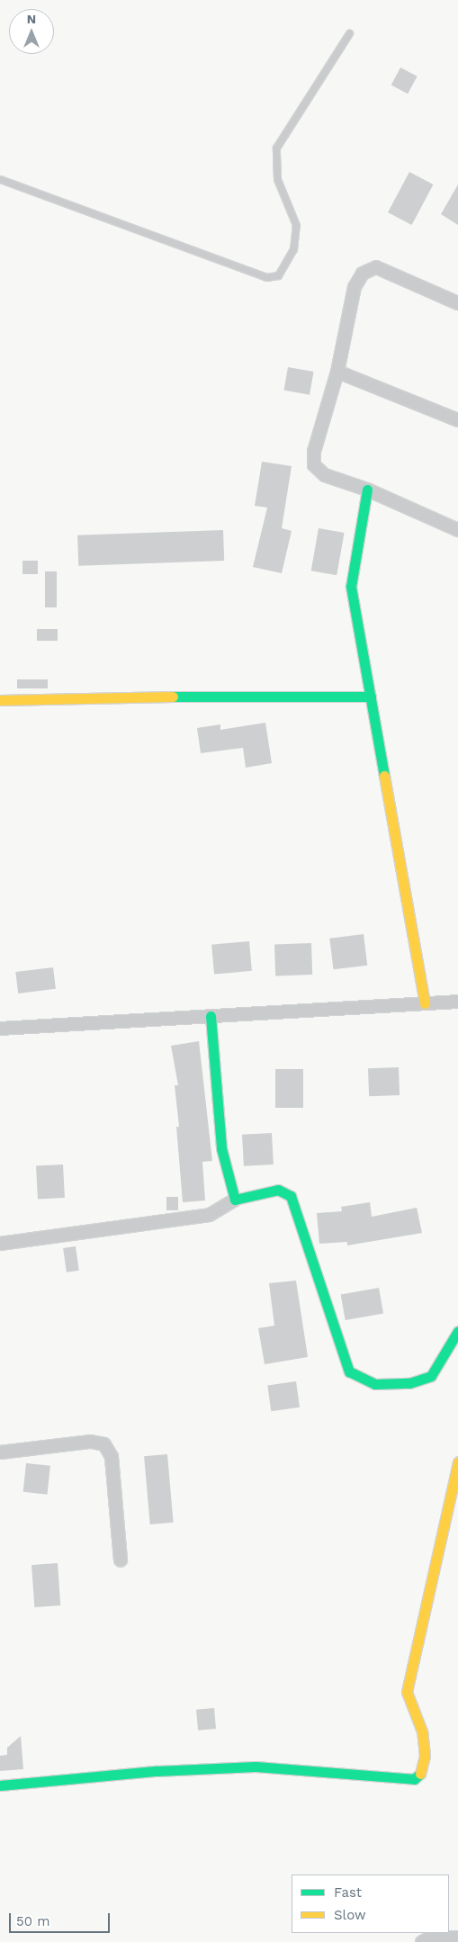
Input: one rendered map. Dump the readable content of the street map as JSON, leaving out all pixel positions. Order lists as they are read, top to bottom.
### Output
{
  "legend": ["Fast", "Slow"],
  "scale_bar": "50 m",
  "north": "top"
}
